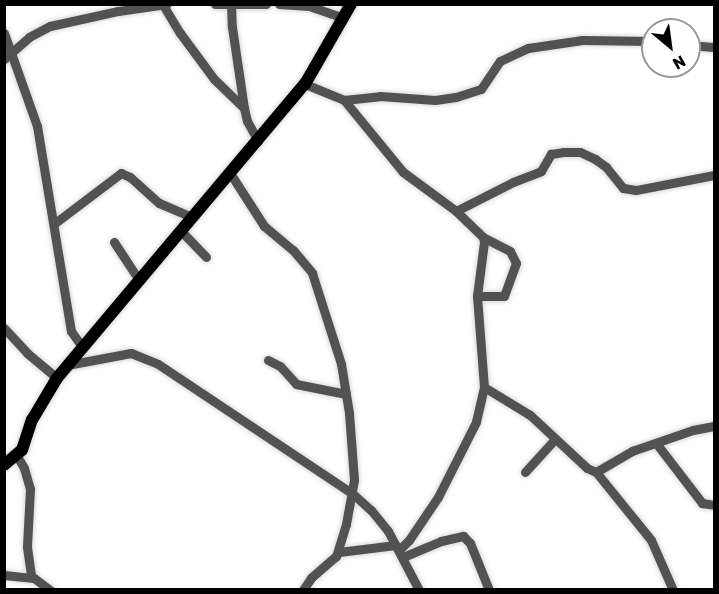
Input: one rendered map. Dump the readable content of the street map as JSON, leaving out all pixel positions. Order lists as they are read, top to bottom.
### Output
{
  "north": "bottom right"
}
